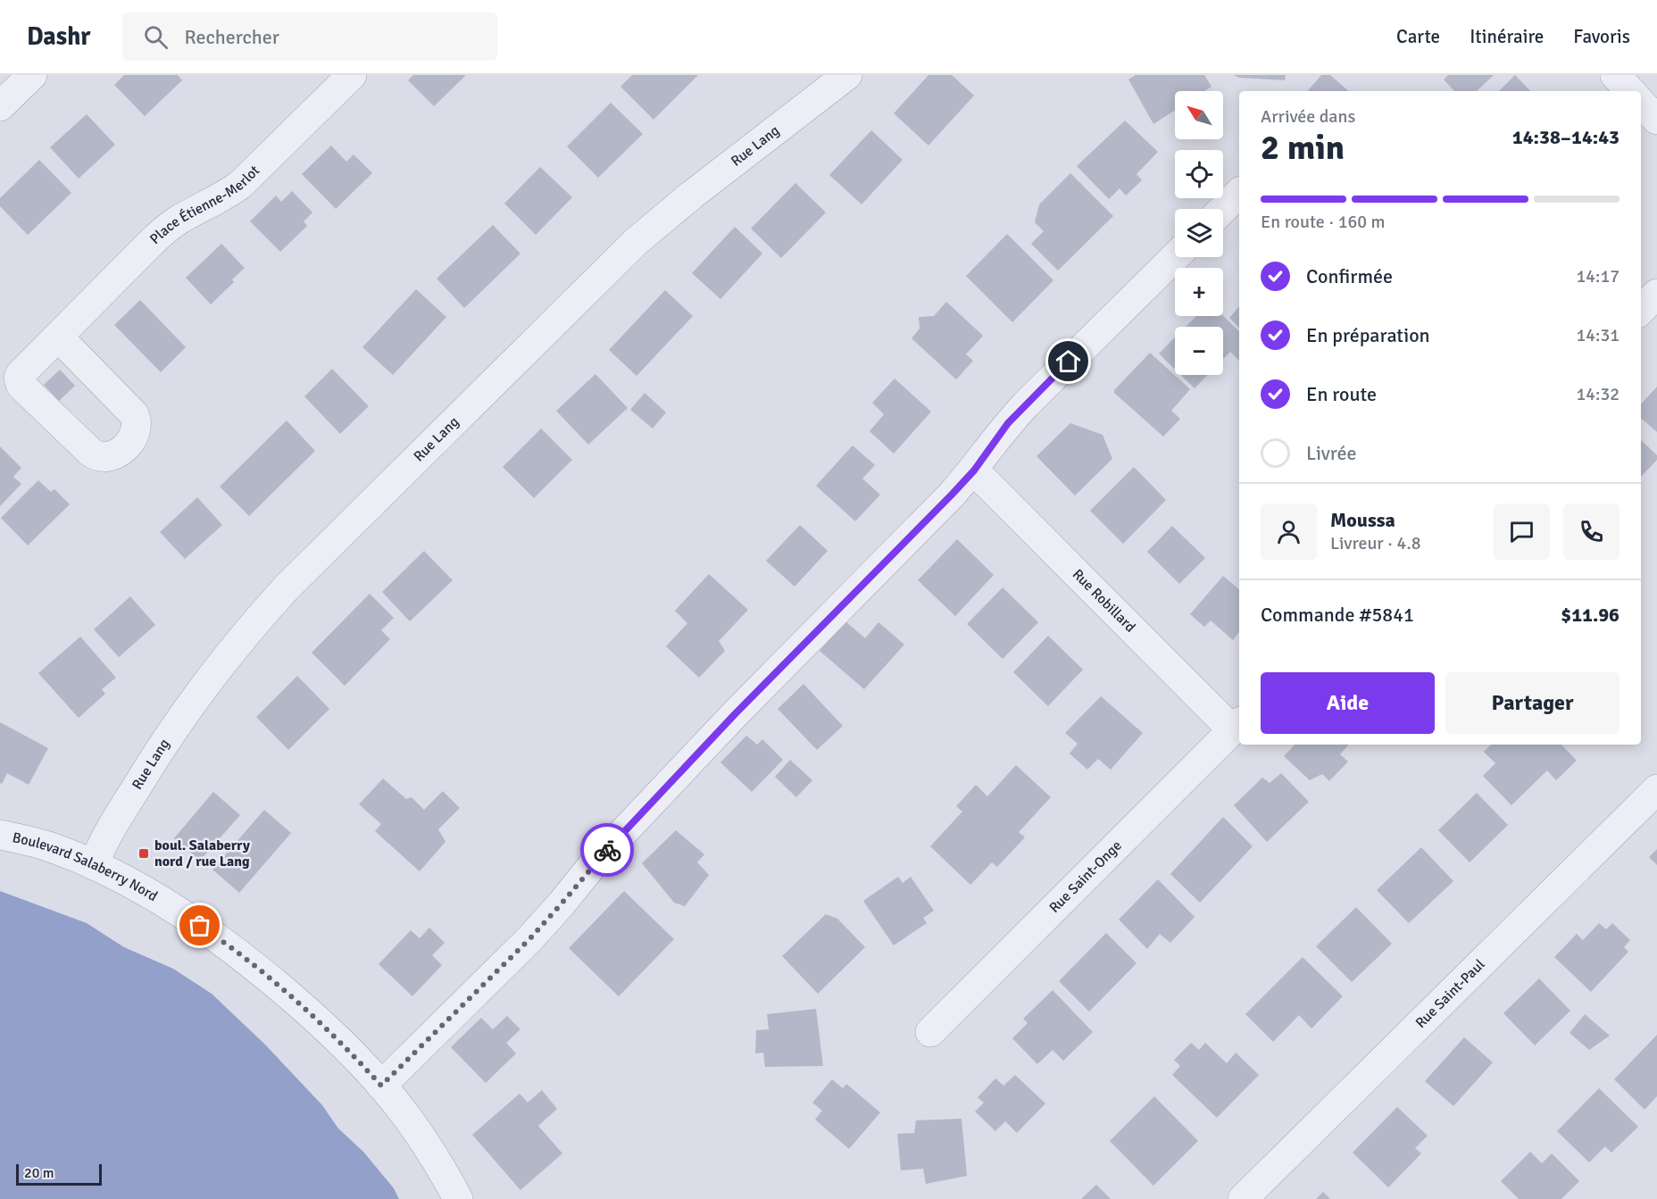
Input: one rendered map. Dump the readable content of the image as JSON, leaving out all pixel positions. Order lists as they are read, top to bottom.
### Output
{
  "streets": {
    "street": [
      "Rue Lang",
      "Place Étienne-Merlot",
      "Rue Robillard",
      "Boulevard Salaberry Nord",
      "Rue Saint-Onge",
      "Rue Saint-Paul"
    ]
  },
  "crossings": [
    ["Rue Lang", "Boulevard Salaberry Nord"],
    ["Rue Robillard", "Rue Saint-Onge"]
  ],
  "places": {
    "transit": ["boul. Salaberry nord / rue Lang"]
  },
  "scale_bar": "20 m",
  "north": "top left",
  "page": {
    "header": "Dashr",
    "search": "Rechercher",
    "nav": ["Carte", "Itinéraire", "Favoris"],
    "map_buttons": ["+", "−"],
    "heading": ["2 min", "Arrivée dans", "14:38–14:43"],
    "panel": [
      "Moussa",
      "Livreur · 4.8",
      "Commande #5841",
      "$11.96"
    ],
    "bar": "En route · 160 m",
    "list": [
      ["Confirmée", "14:17"],
      ["En préparation", "14:31"],
      ["En route", "14:32"],
      "Livrée"
    ],
    "buttons": ["Aide", "Partager"],
    "scale": "20 m"
  }
}
